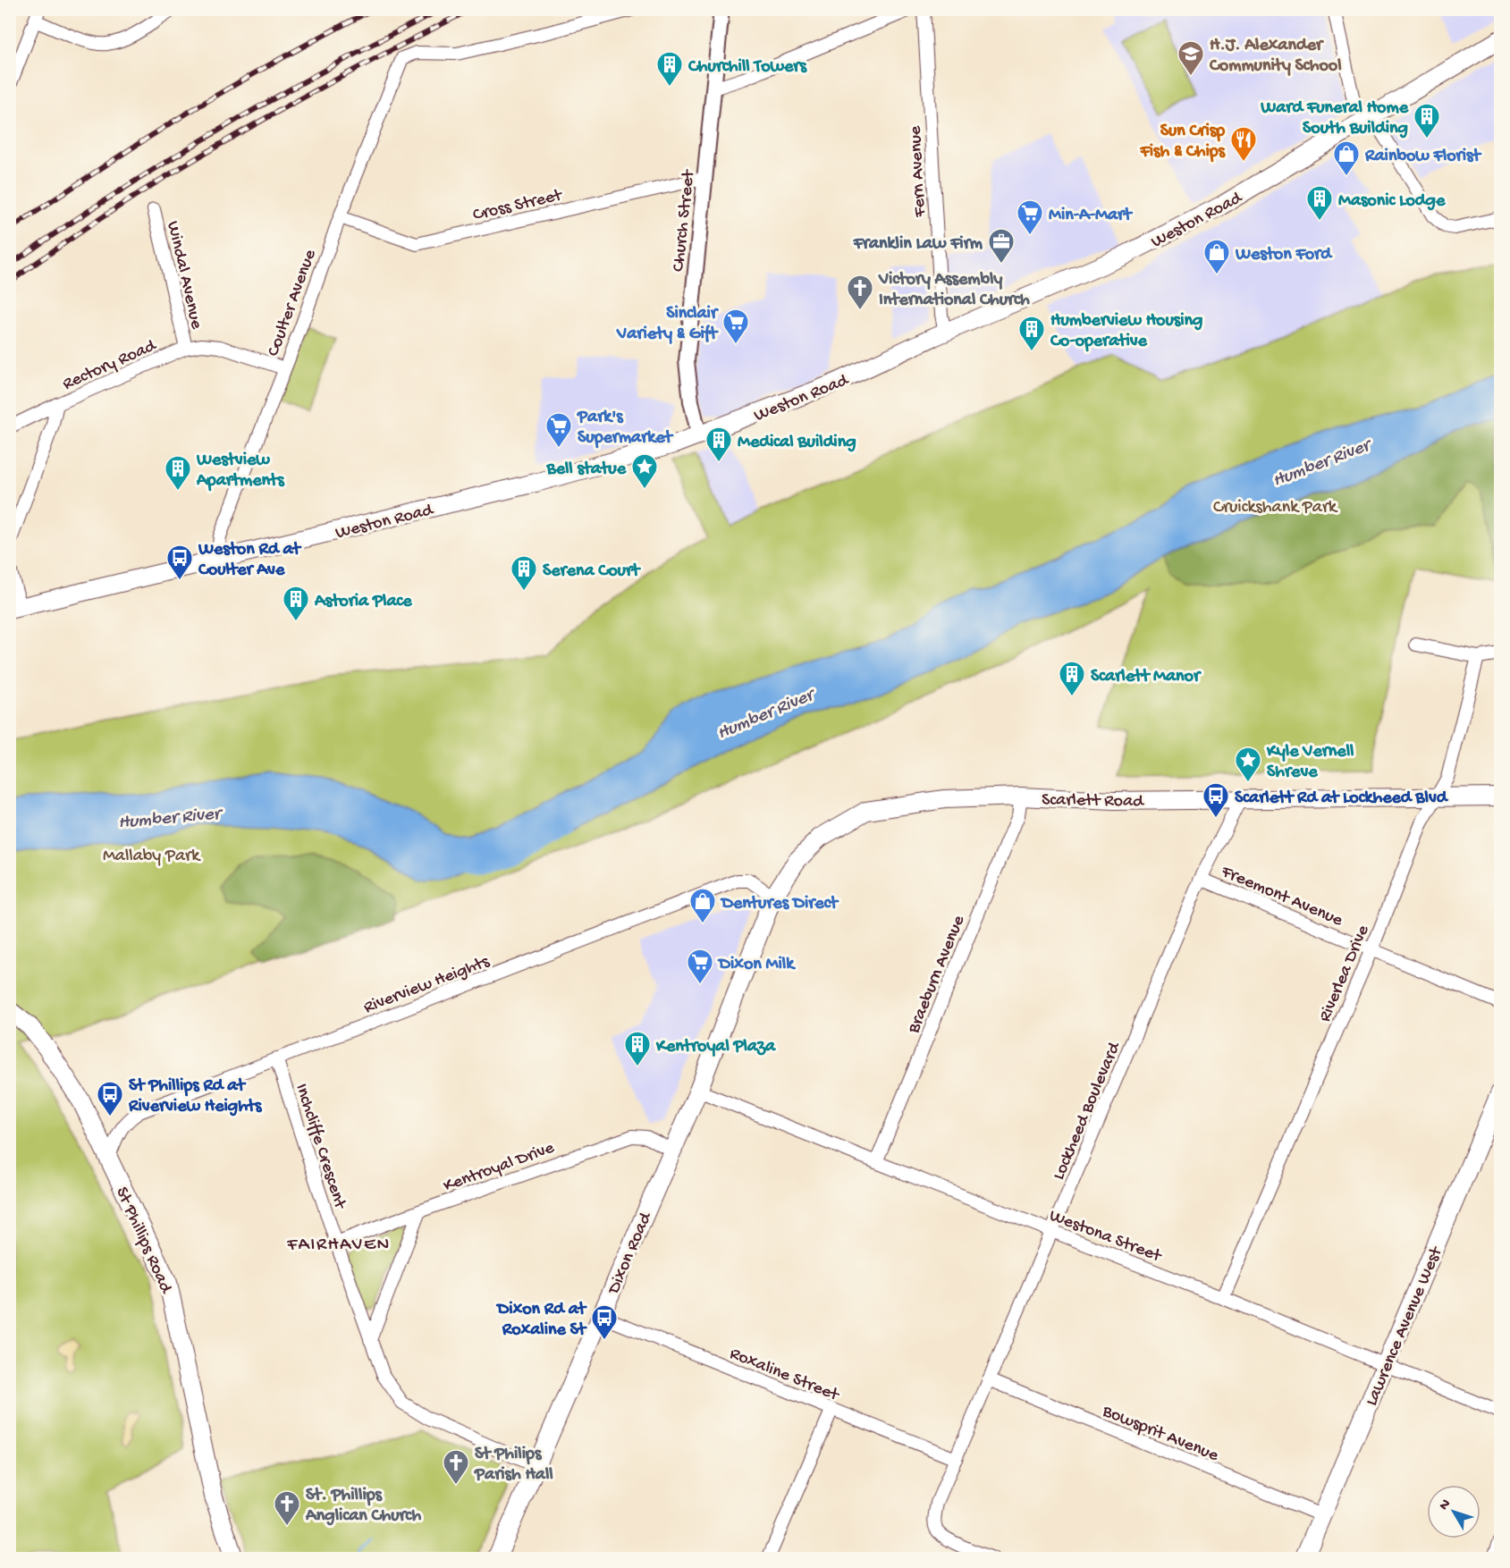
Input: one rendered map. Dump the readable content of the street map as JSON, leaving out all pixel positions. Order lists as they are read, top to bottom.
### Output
{
  "streets": {
    "main road": [
      "Weston Road",
      "Scarlett Road",
      "St Phillips Road",
      "Dixon Road",
      "Lawrence Avenue West"
    ],
    "street": [
      "Fern Avenue",
      "Cross Street",
      "Church Street",
      "Windal Avenue",
      "Coulter Avenue",
      "Rectory Road",
      "Freemont Avenue",
      "Riverlea Drive",
      "Braeburn Avenue",
      "Riverview Heights",
      "Lockheed Boulevard",
      "Inchcliffe Crescent",
      "Kentroyal Drive",
      "Westona Street",
      "Roxaline Street",
      "Bowsprit Avenue"
    ]
  },
  "crossings": [
    ["Fern Avenue", "Weston Road"],
    ["Cross Street", "Church Street"],
    ["Cross Street", "Coulter Avenue"],
    ["Weston Road", "Church Street"],
    ["Weston Road", "Coulter Avenue"],
    ["Windal Avenue", "Rectory Road"],
    ["Coulter Avenue", "Rectory Road"],
    ["Scarlett Road", "Riverlea Drive"],
    ["Scarlett Road", "Braeburn Avenue"],
    ["Scarlett Road", "Riverview Heights"],
    ["Scarlett Road", "Lockheed Boulevard"],
    ["Scarlett Road", "Dixon Road"],
    ["Freemont Avenue", "Riverlea Drive"],
    ["Freemont Avenue", "Lockheed Boulevard"],
    ["Riverlea Drive", "Westona Street"],
    ["Braeburn Avenue", "Westona Street"],
    ["Riverview Heights", "Inchcliffe Crescent"],
    ["Riverview Heights", "St Phillips Road"],
    ["Lockheed Boulevard", "Westona Street"],
    ["Lockheed Boulevard", "Roxaline Street"],
    ["Lockheed Boulevard", "Bowsprit Avenue"],
    ["Inchcliffe Crescent", "Kentroyal Drive"],
    ["Inchcliffe Crescent", "Dixon Road"],
    ["Kentroyal Drive", "Dixon Road"],
    ["Westona Street", "Dixon Road"],
    ["Westona Street", "Lawrence Avenue West"],
    ["Dixon Road", "Roxaline Street"],
    ["Lawrence Avenue West", "Bowsprit Avenue"]
  ],
  "districts": ["FAIRHAVEN"],
  "water": ["Humber River"],
  "parks": ["Cruickshank Park", "Mallaby Park"],
  "places": {
    "school or university": ["H.J. Alexander Community School"],
    "building": [
      "Churchill Towers",
      "Ward Funeral Home South Building",
      "Masonic Lodge",
      "Humberview Housing Co-operative",
      "Medical Building",
      "Westview Apartments",
      "Serena Court",
      "Astoria Place",
      "Scarlett Manor",
      "Kentroyal Plaza"
    ],
    "restaurant": ["Sun Crisp Fish & Chips"],
    "shop": ["Rainbow Florist", "Weston Ford", "Dentures Direct"],
    "supermarket": [
      "Min-A-Mart",
      "Sinclair Variety & Gift",
      "Park's Supermarket",
      "Dixon Milk"
    ],
    "office": ["Franklin Law Firm"],
    "church": ["Victory Assembly International Church", "St Philips Parish Hall", "St. Phillips Anglican Church"],
    "place": ["Bell statue", "Kyle Vernell Shreve"],
    "bus stop": [
      "Weston Rd at Coulter Ave",
      "Scarlett Rd at Lockheed Blvd",
      "St Phillips Rd at Riverview Heights",
      "Dixon Rd at Roxaline St"
    ]
  },
  "north": "top left"
}
